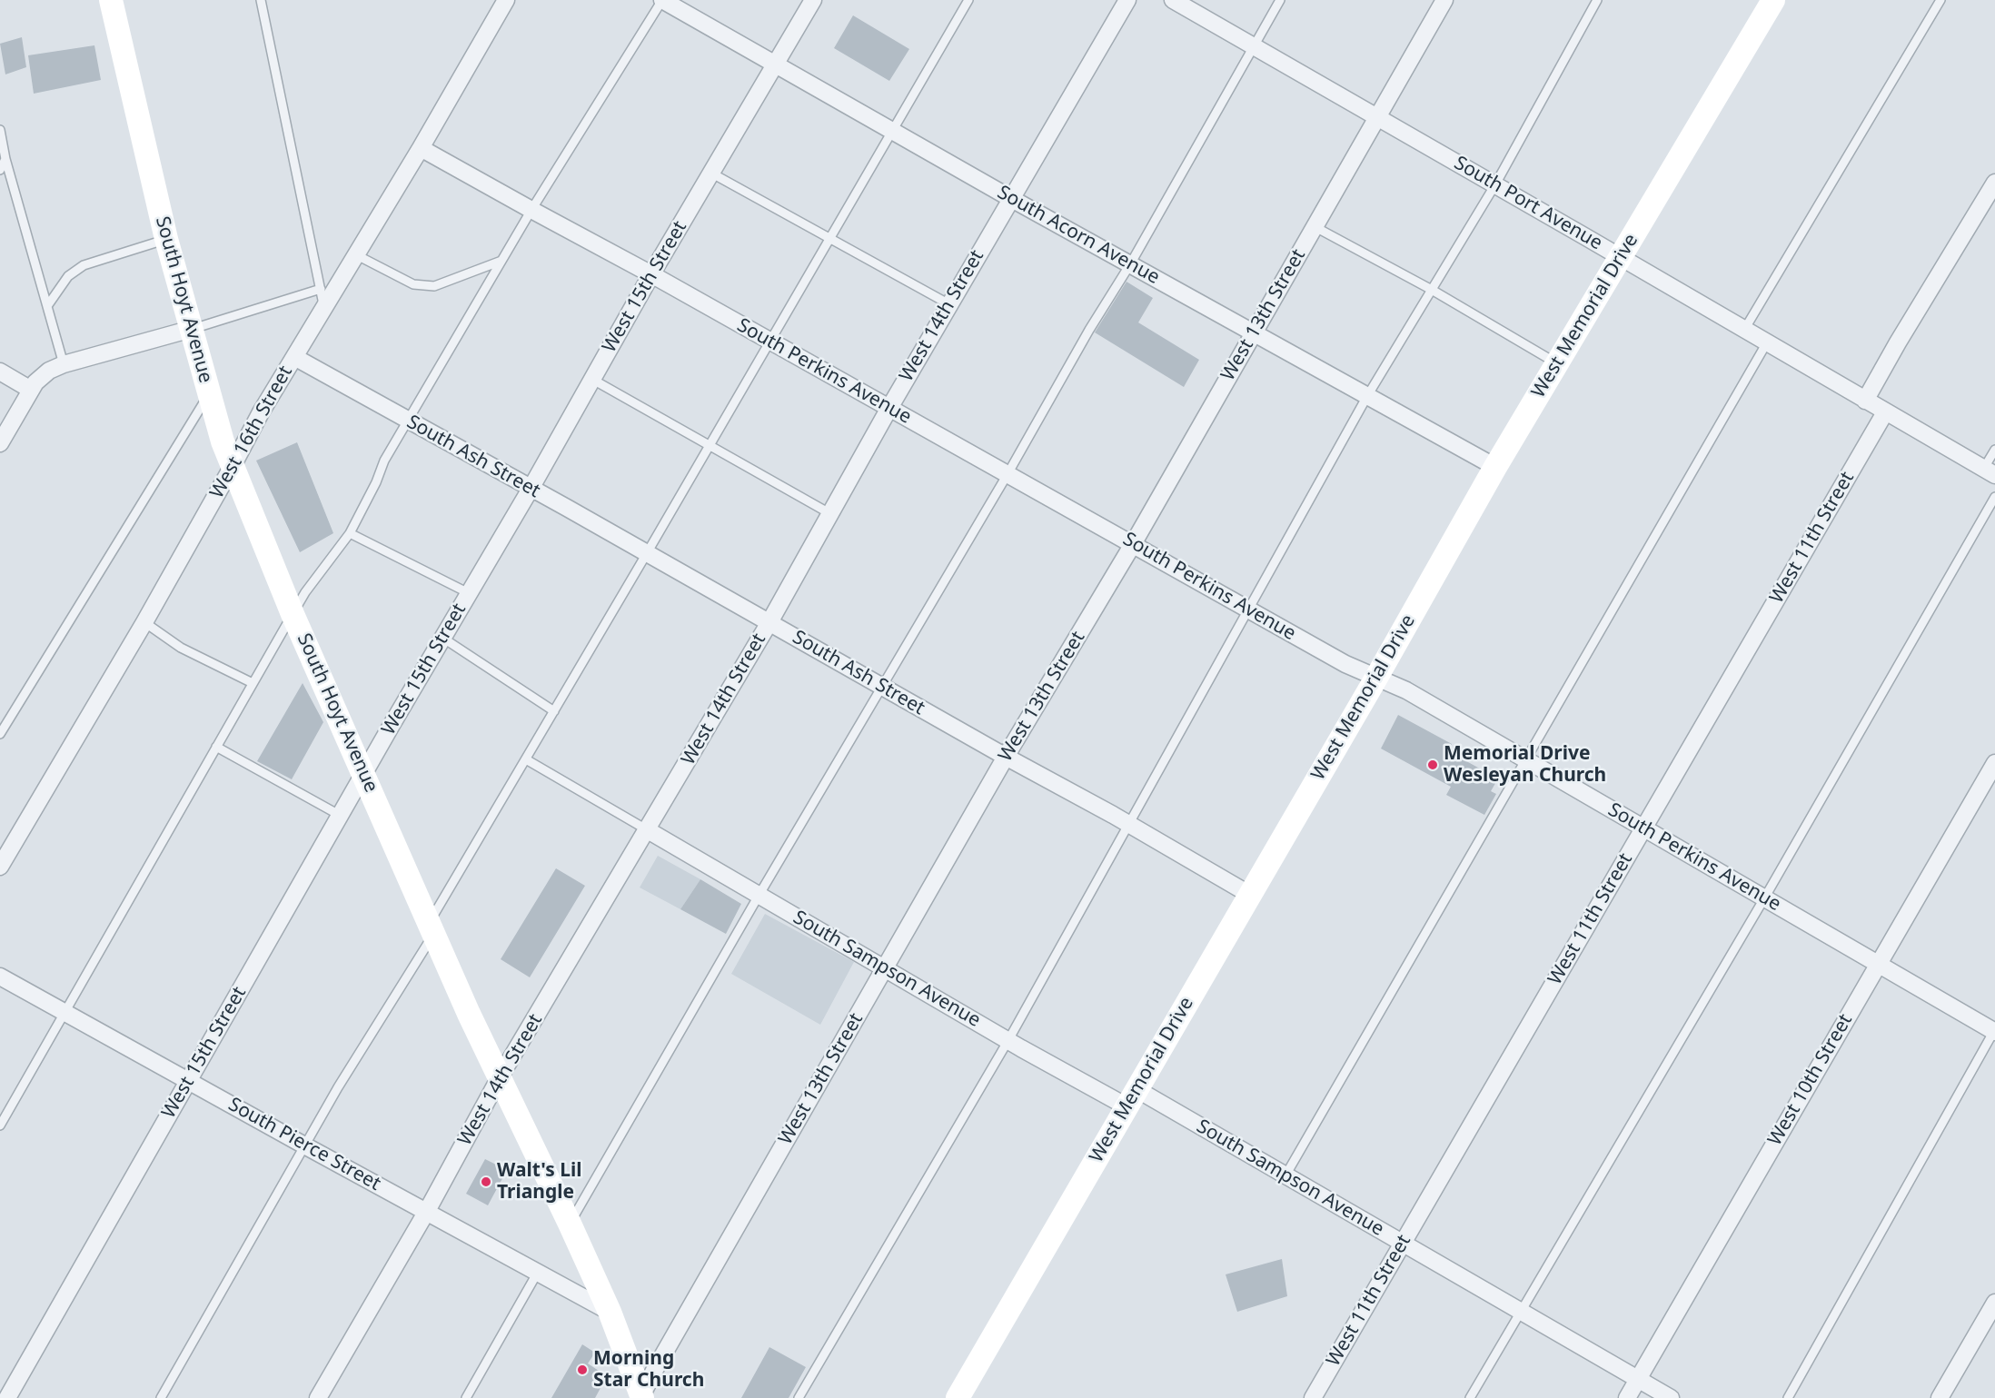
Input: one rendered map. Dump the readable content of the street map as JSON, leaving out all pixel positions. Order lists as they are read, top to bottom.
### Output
{
  "streets": {
    "main road": ["South Hoyt Avenue", "West Memorial Drive"],
    "street": [
      "South Port Avenue",
      "South Acorn Avenue",
      "West 15th Street",
      "West 13th Street",
      "West 14th Street",
      "South Perkins Avenue",
      "West 16th Street",
      "South Ash Street",
      "West 11th Street",
      "South Sampson Avenue",
      "West 10th Street",
      "South Pierce Street"
    ]
  },
  "crossings": [
    ["South Port Avenue", "West 13th Street"],
    ["South Port Avenue", "West Memorial Drive"],
    ["South Port Avenue", "West 11th Street"],
    ["South Acorn Avenue", "West 15th Street"],
    ["South Acorn Avenue", "West 13th Street"],
    ["South Acorn Avenue", "West 14th Street"],
    ["South Acorn Avenue", "West Memorial Drive"],
    ["West 15th Street", "South Hoyt Avenue"],
    ["West 15th Street", "South Perkins Avenue"],
    ["West 15th Street", "South Ash Street"],
    ["West 15th Street", "South Pierce Street"],
    ["South Hoyt Avenue", "West 13th Street"],
    ["South Hoyt Avenue", "West 14th Street"],
    ["South Hoyt Avenue", "West 16th Street"],
    ["South Hoyt Avenue", "South Pierce Street"],
    ["West 13th Street", "South Perkins Avenue"],
    ["West 13th Street", "South Ash Street"],
    ["West 13th Street", "South Sampson Avenue"],
    ["West 14th Street", "South Perkins Avenue"],
    ["West 14th Street", "South Ash Street"],
    ["West 14th Street", "South Sampson Avenue"],
    ["West 14th Street", "South Pierce Street"],
    ["West Memorial Drive", "South Perkins Avenue"],
    ["West Memorial Drive", "South Ash Street"],
    ["West Memorial Drive", "South Sampson Avenue"],
    ["South Perkins Avenue", "West 16th Street"],
    ["South Perkins Avenue", "West 11th Street"],
    ["South Perkins Avenue", "West 10th Street"],
    ["West 16th Street", "South Ash Street"],
    ["West 11th Street", "South Sampson Avenue"],
    ["South Sampson Avenue", "West 10th Street"]
  ],
  "places": ["Memorial Drive Wesleyan Church", "Walt's Lil Triangle", "Morning Star Church"]
}
